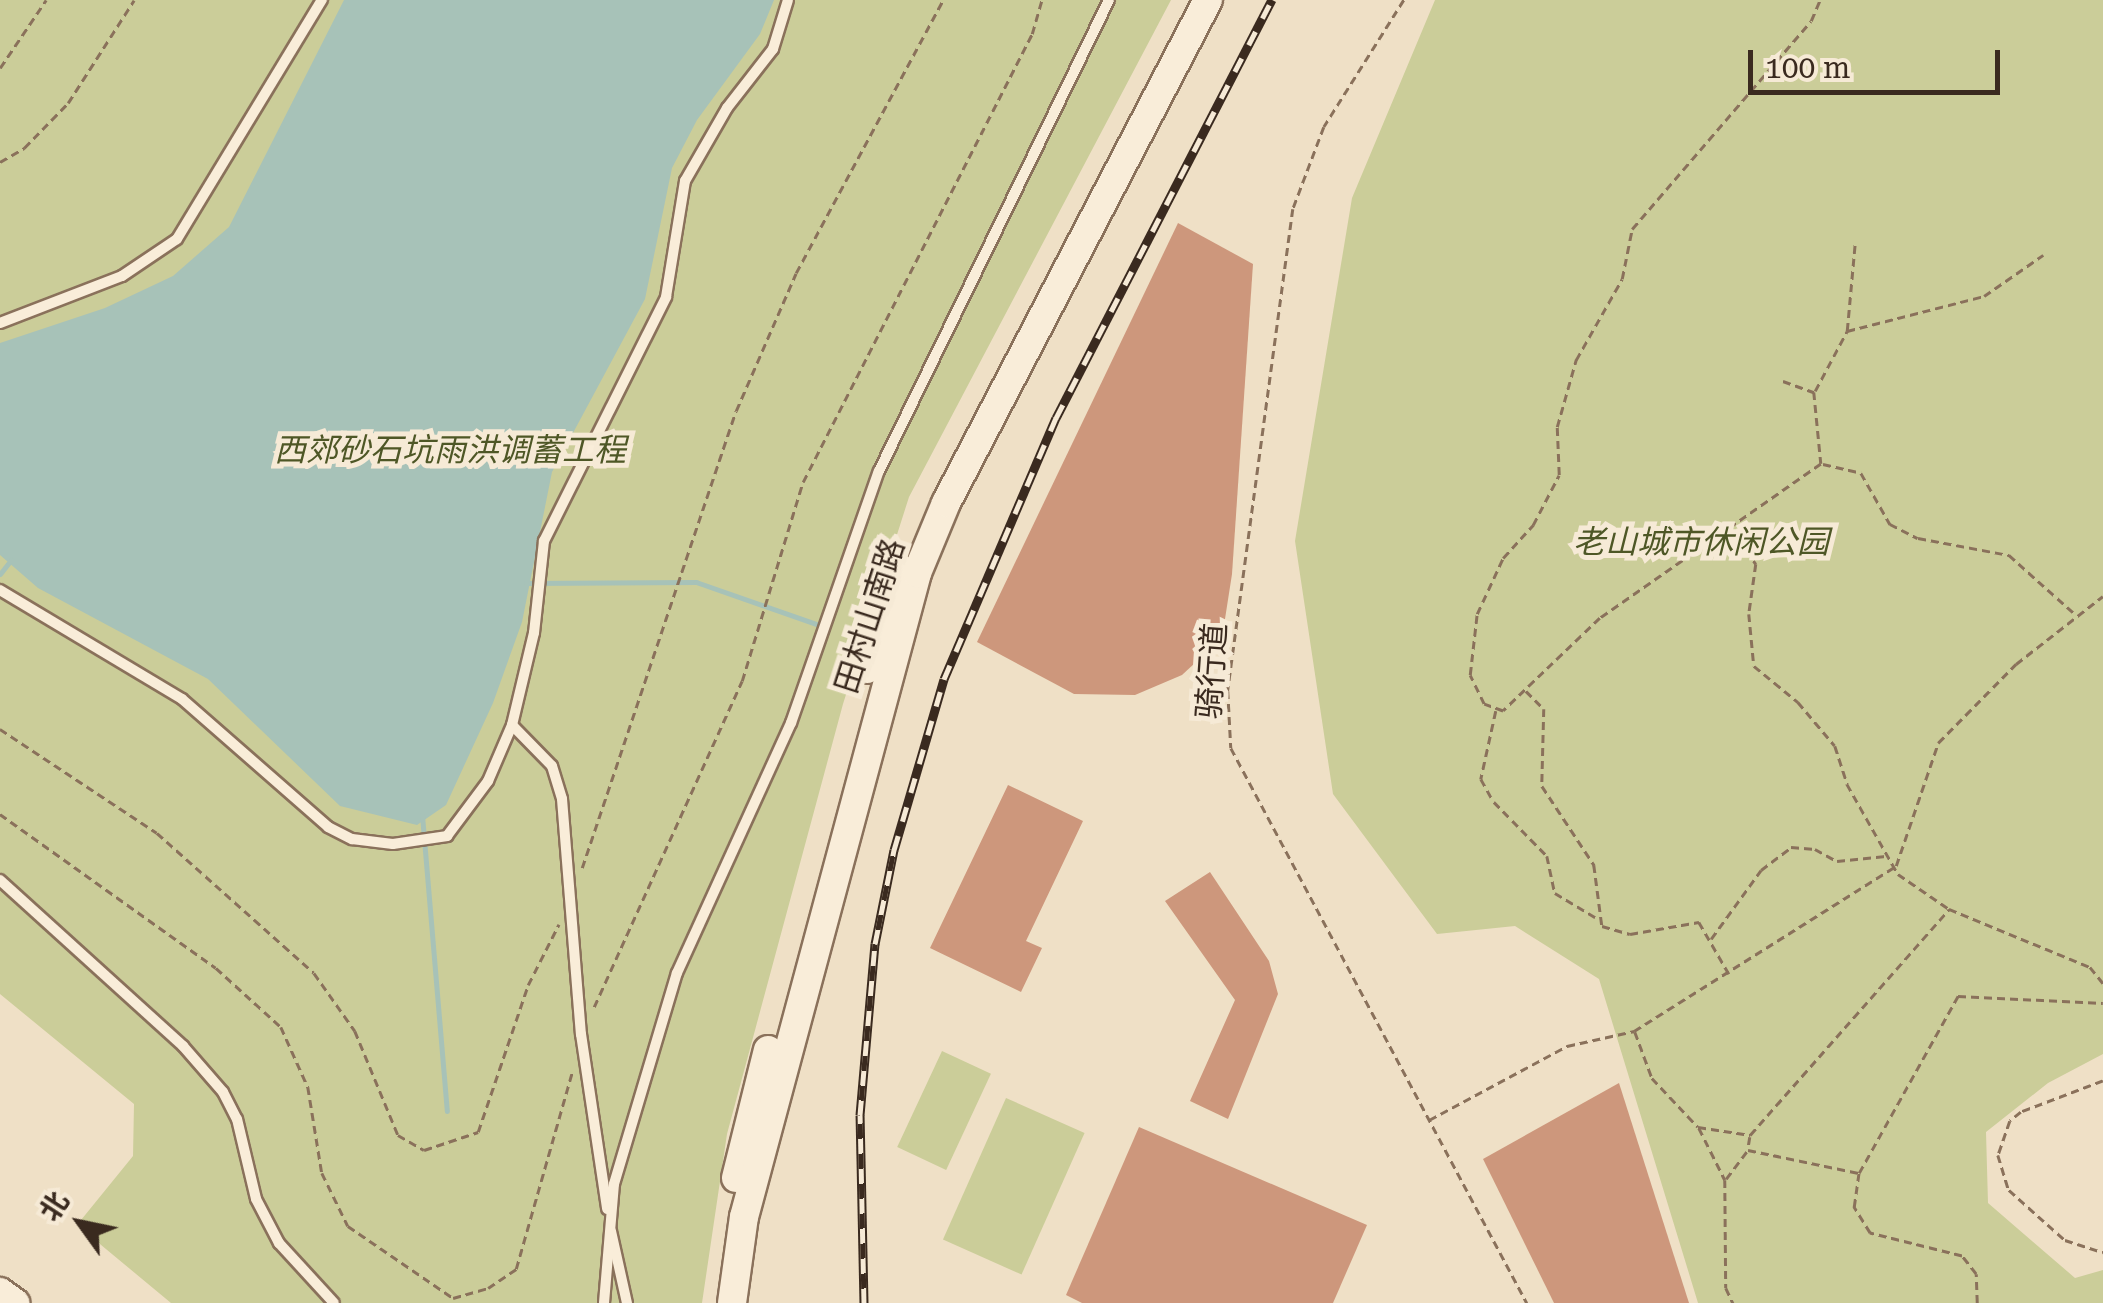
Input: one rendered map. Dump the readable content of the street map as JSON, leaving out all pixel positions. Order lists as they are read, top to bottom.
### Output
{
  "streets": {
    "main road": ["田村山南路"],
    "path": ["骑行道"]
  },
  "parks": ["西郊砂石坑雨洪调蓄工程", "老山城市休闲公园"],
  "scale_bar": "100 m",
  "north": "top left"
}
